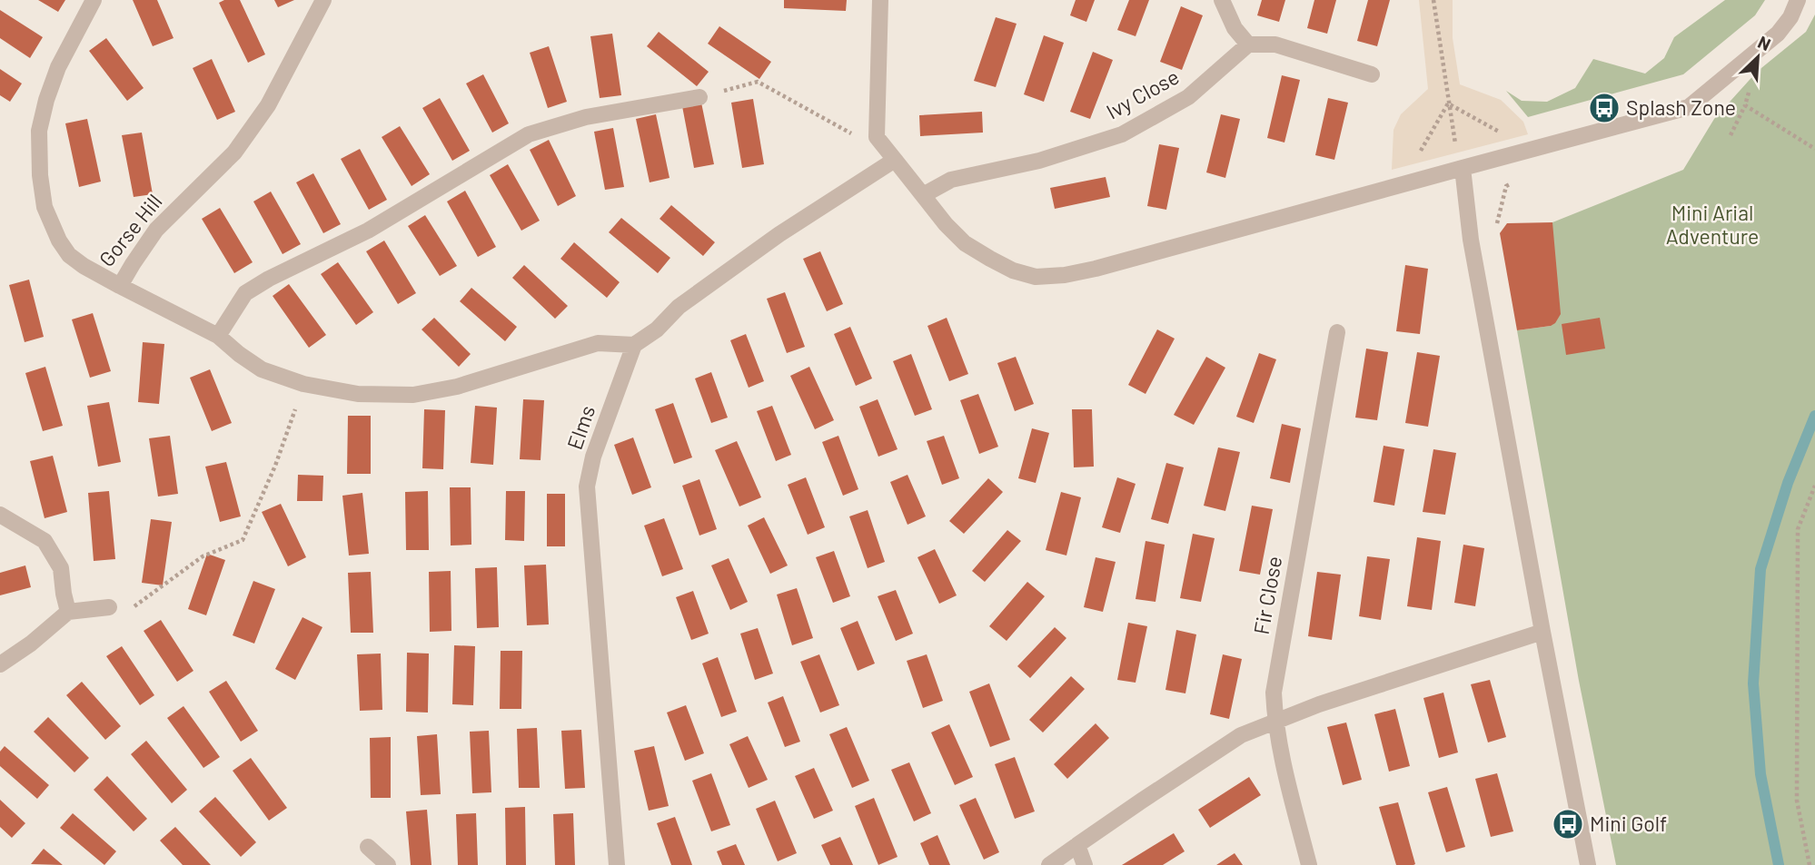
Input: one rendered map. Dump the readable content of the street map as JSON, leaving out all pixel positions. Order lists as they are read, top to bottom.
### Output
{
  "streets": {
    "lane": [
      "Ivy Close",
      "Gorse Hill",
      "Elms",
      "Fir Close"
    ]
  },
  "parks": ["Mini Arial Adventure"],
  "places": {
    "bus stop": ["Splash Zone", "Mini Golf"]
  },
  "north": "top right"
}
